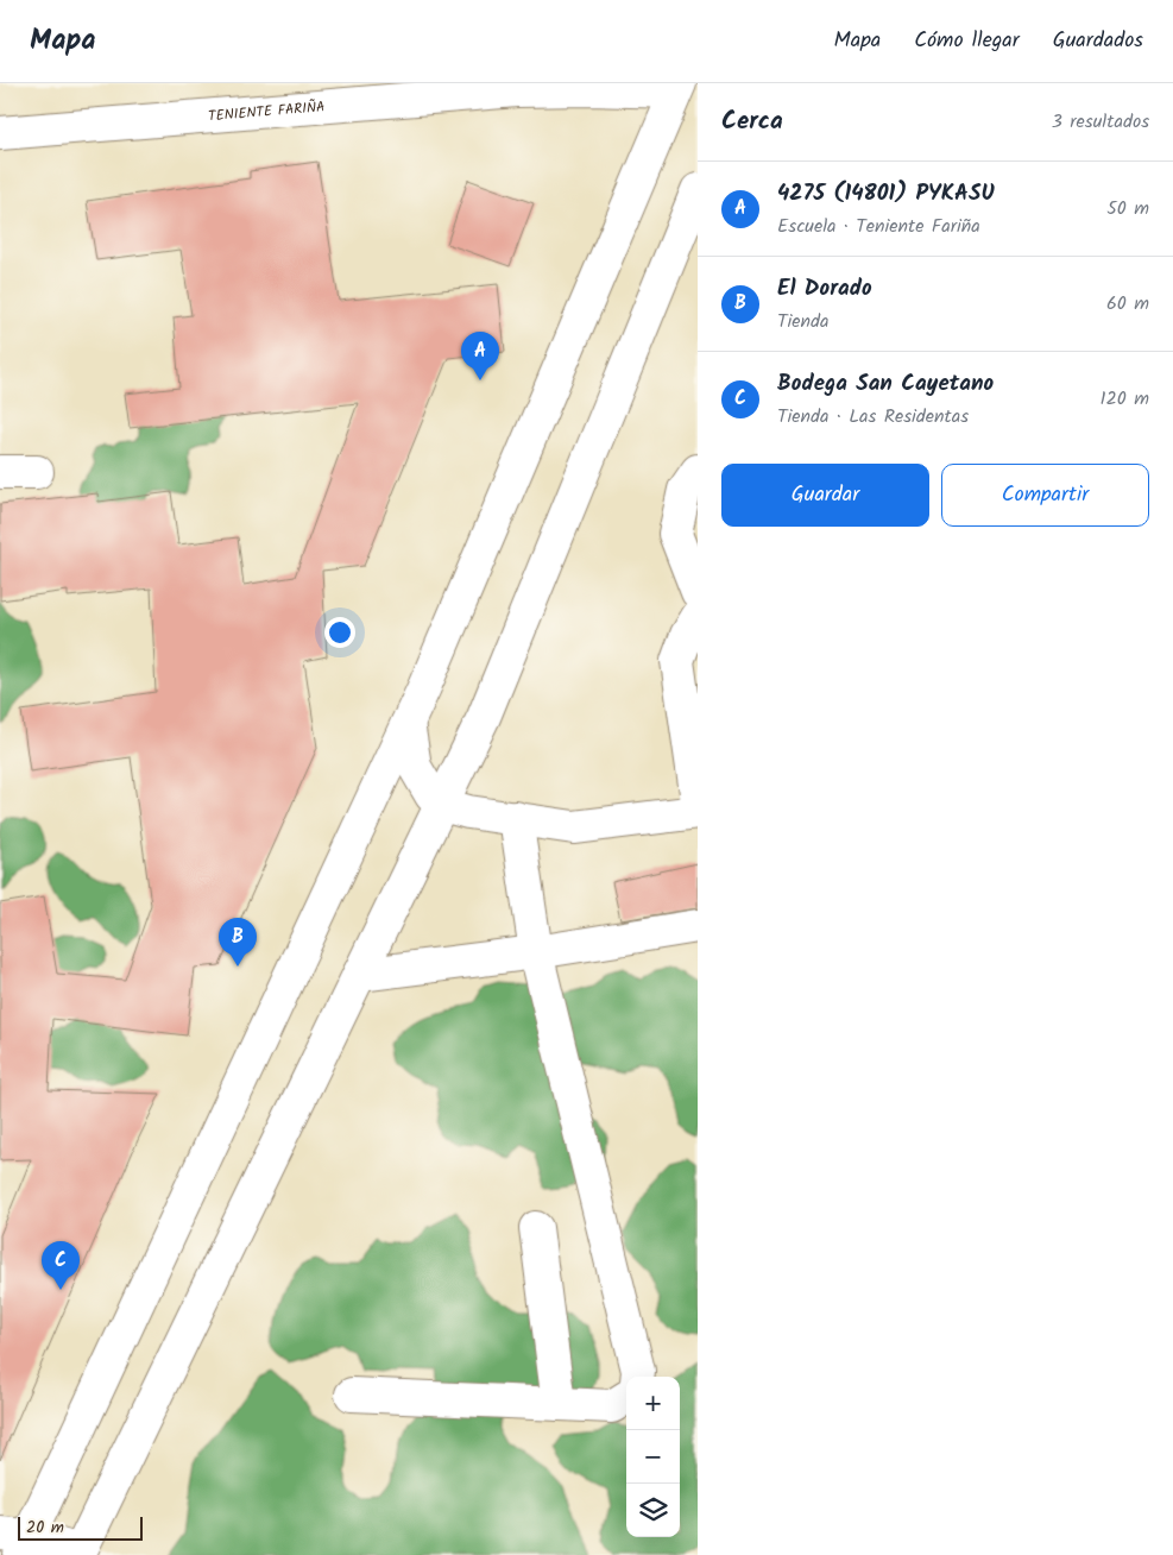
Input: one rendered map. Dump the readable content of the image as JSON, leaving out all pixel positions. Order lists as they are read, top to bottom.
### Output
{
  "streets": {
    "main road": ["TENIENTE FARIÑA"]
  },
  "scale_bar": "20 m",
  "page": {
    "header": "Mapa",
    "nav": ["Mapa", "Cómo llegar", "Guardados"],
    "heading": ["Cerca", "3 resultados"],
    "list": [
      {
        "mark": "A",
        "name": "4275 (14801) PYKASU",
        "note": "Escuela · Teniente Fariña",
        "value": "50 m"
      },
      {
        "mark": "B",
        "name": "El Dorado",
        "note": "Tienda",
        "value": "60 m"
      },
      {
        "mark": "C",
        "name": "Bodega San Cayetano",
        "note": "Tienda · Las Residentas",
        "value": "120 m"
      }
    ],
    "pins": ["A", "B", "C"],
    "buttons": ["Guardar", "Compartir"],
    "map_buttons": ["+", "−"],
    "scale": "20 m"
  }
}
